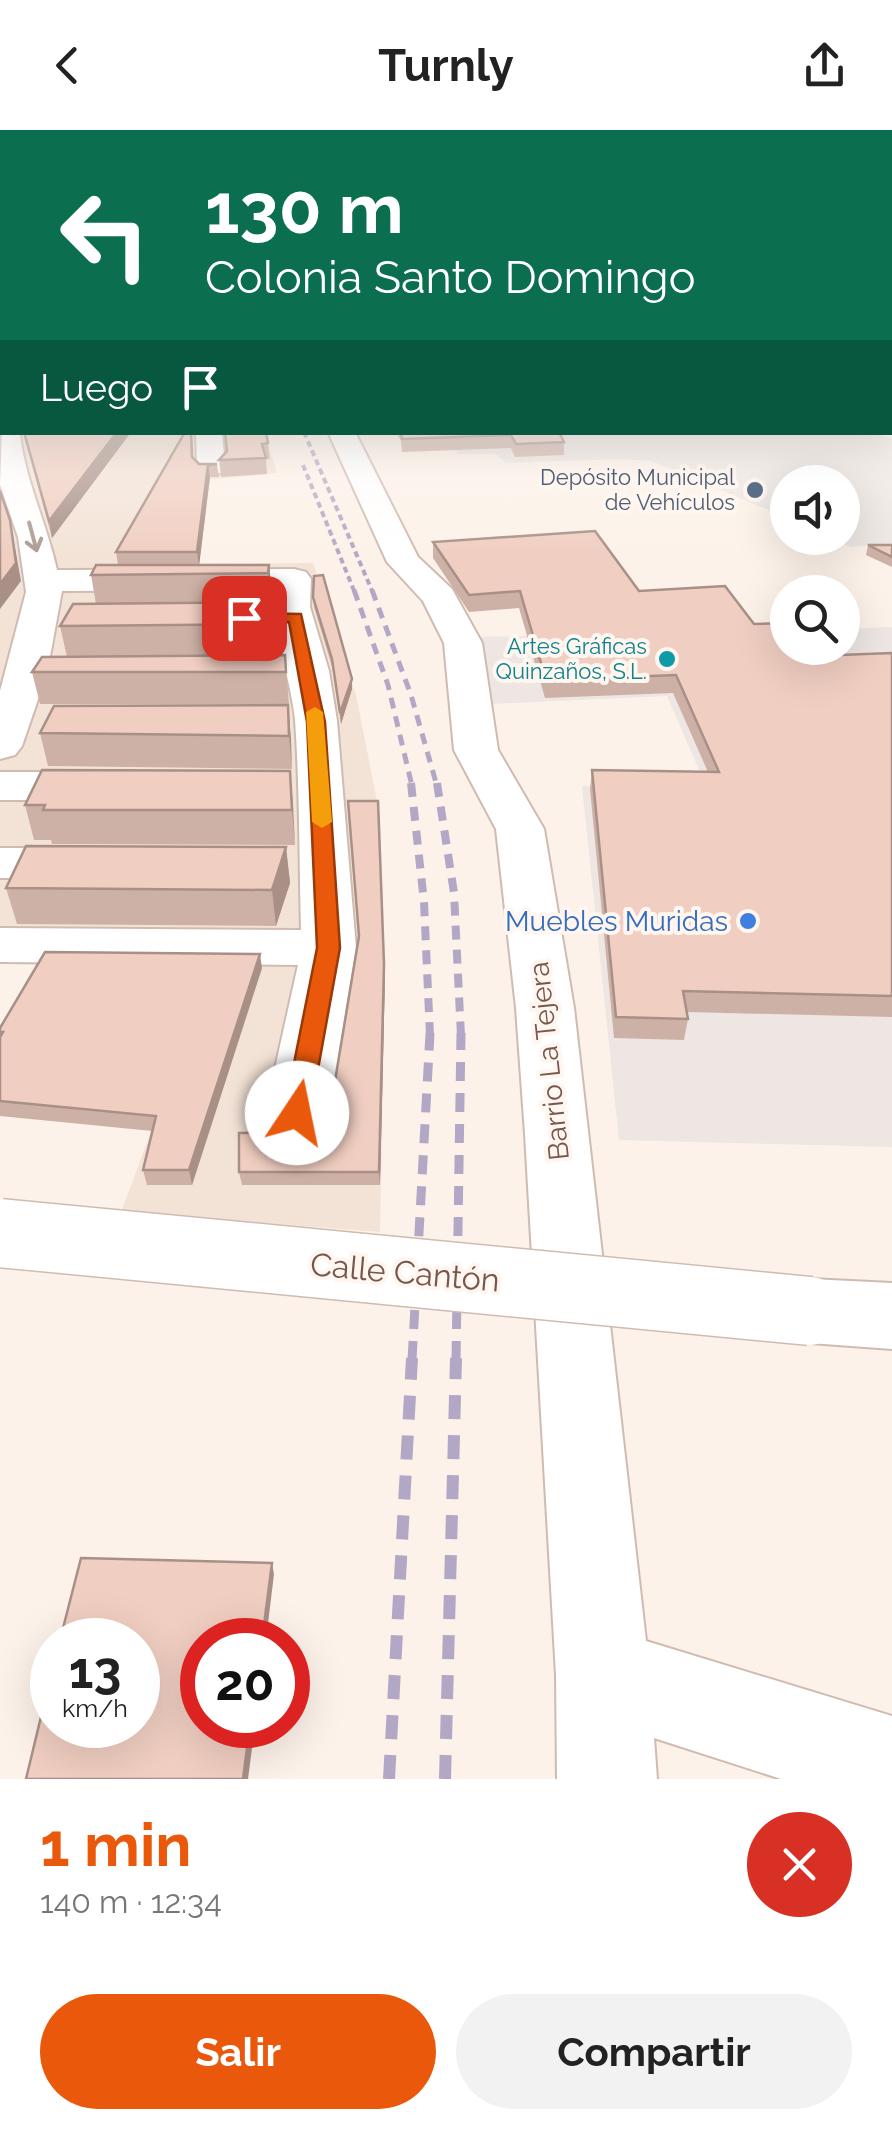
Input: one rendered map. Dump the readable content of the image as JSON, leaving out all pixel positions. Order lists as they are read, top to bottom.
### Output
{
  "streets": {
    "street": ["Barrio La Tejera", "Calle Cantón"]
  },
  "places": ["Depósito Municipal de Vehículos", "Artes Gráficas Quinzaños, S.L.", "Muebles Muridas"],
  "page": {
    "header": "Turnly",
    "turn": ["130 m", "Colonia Santo Domingo"],
    "then": "Luego",
    "speed": "13 km/h",
    "limit": "20",
    "heading": ["1 min", "140 m · 12:34"],
    "buttons": ["Salir", "Compartir"]
  }
}
